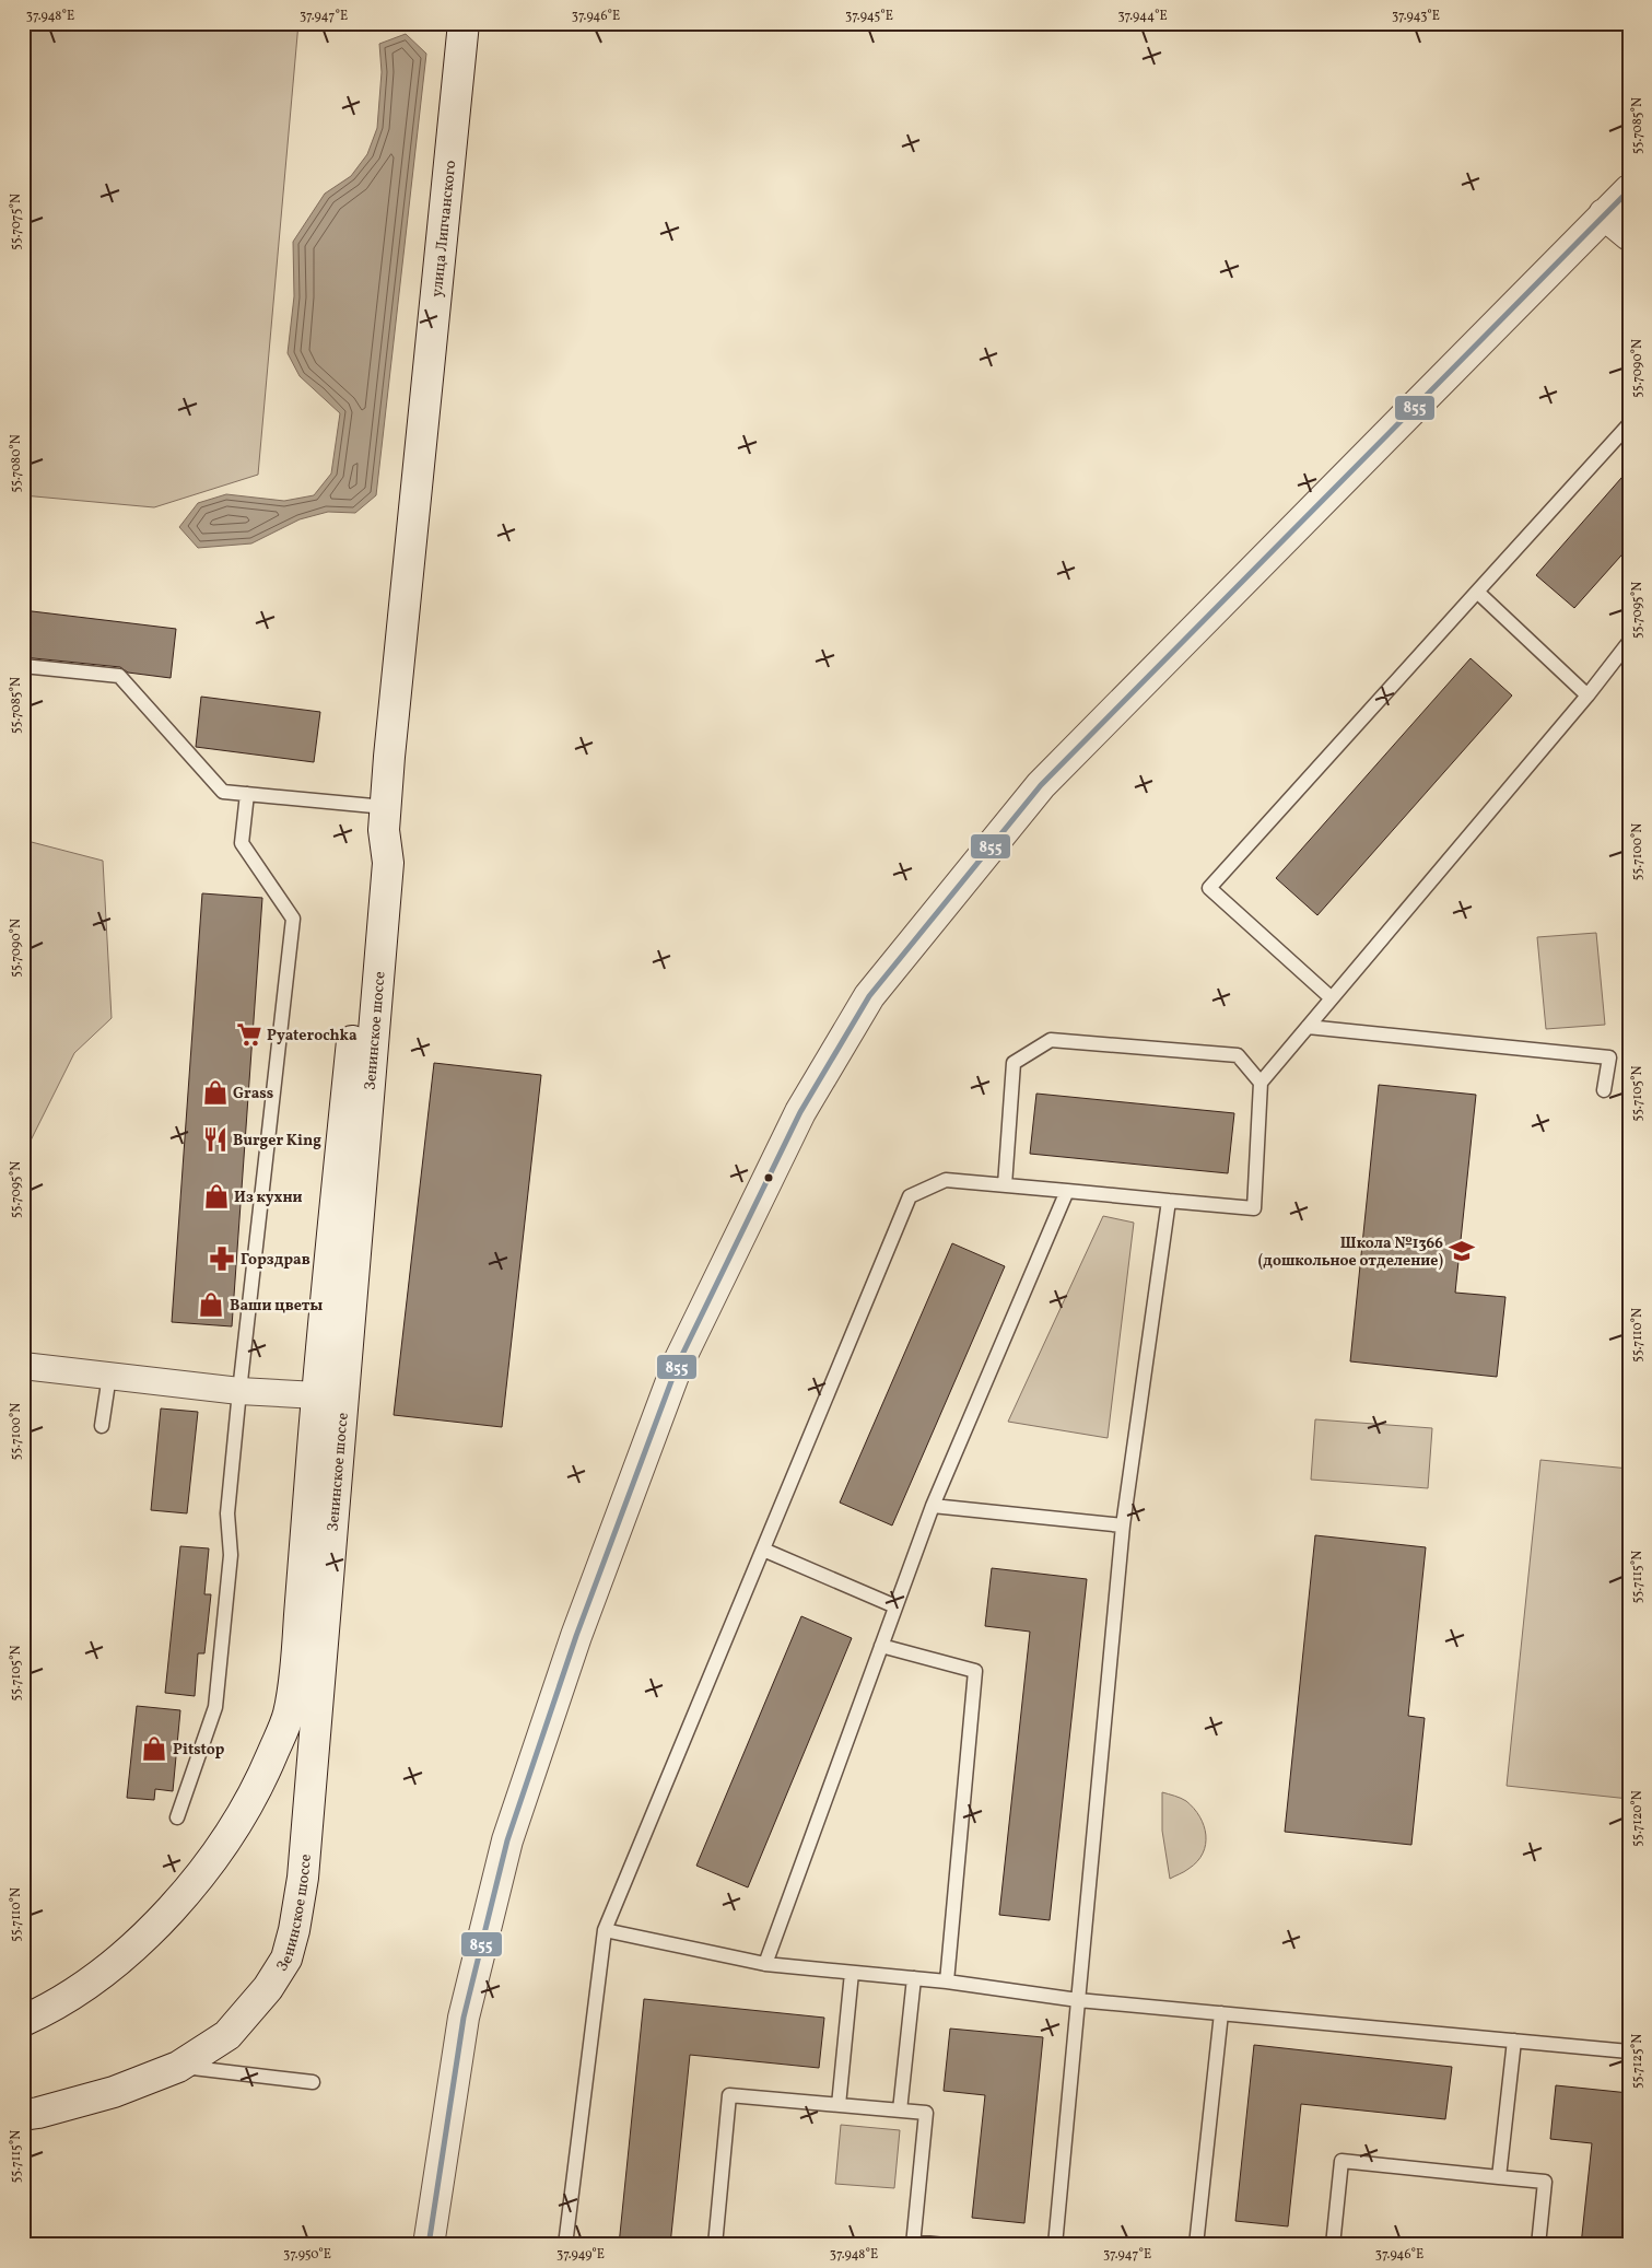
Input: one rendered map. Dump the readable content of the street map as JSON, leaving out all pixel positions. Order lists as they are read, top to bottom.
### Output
{
  "streets": {
    "main road": ["улица Липчанского", "Зенинское шоссе"]
  },
  "crossings": [
    ["улица Липчанского", "Зенинское шоссе"]
  ],
  "places": {
    "supermarket": ["Pyaterochka"],
    "shop": [
      "Grass",
      "Из кухни",
      "Ваши цветы",
      "Pitstop"
    ],
    "restaurant": ["Burger King"],
    "school or university": ["Школа №1366 (дошкольное отделение)"],
    "pharmacy": ["Горздрав"]
  },
  "lines": ["transit line 855"],
  "coordinates": [
    "37.948°E",
    "37.947°E",
    "37.946°E",
    "37.945°E",
    "37.944°E",
    "37.943°E",
    "55.7085°N",
    "55.7075°N",
    "55.7090°N",
    "55.7080°N",
    "55.7095°N",
    "55.7100°N",
    "55.7105°N",
    "55.7110°N",
    "55.7115°N",
    "55.7120°N",
    "55.7125°N",
    "37.950°E",
    "37.949°E"
  ]
}
